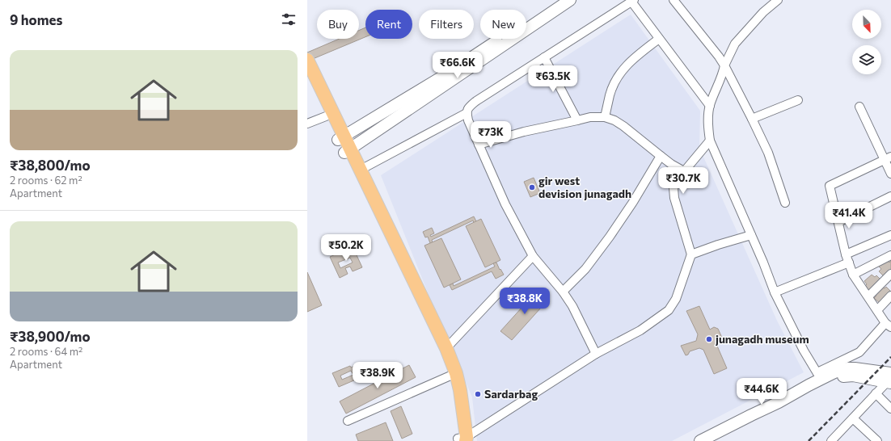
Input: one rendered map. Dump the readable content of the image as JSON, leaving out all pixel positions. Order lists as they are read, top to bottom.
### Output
{
  "places": ["gir west devision junagadh", "junagadh museum", "Sardarbag"],
  "north": "bottom right",
  "page": {
    "heading": "9 homes",
    "chip": [
      "Buy",
      "Rent",
      "Filters",
      "New"
    ],
    "list": [
      {
        "name": "₹38,800/mo",
        "note": "2 rooms · 62 m² · Apartment"
      },
      {
        "name": "₹38,900/mo",
        "note": "2 rooms · 64 m² · Apartment"
      }
    ],
    "price": [
      "₹66.6K",
      "₹63.5K",
      "₹73K",
      "₹30.7K",
      "₹41.4K",
      "₹50.2K",
      "₹38.8K",
      "₹38.9K",
      "₹44.6K"
    ]
  }
}
